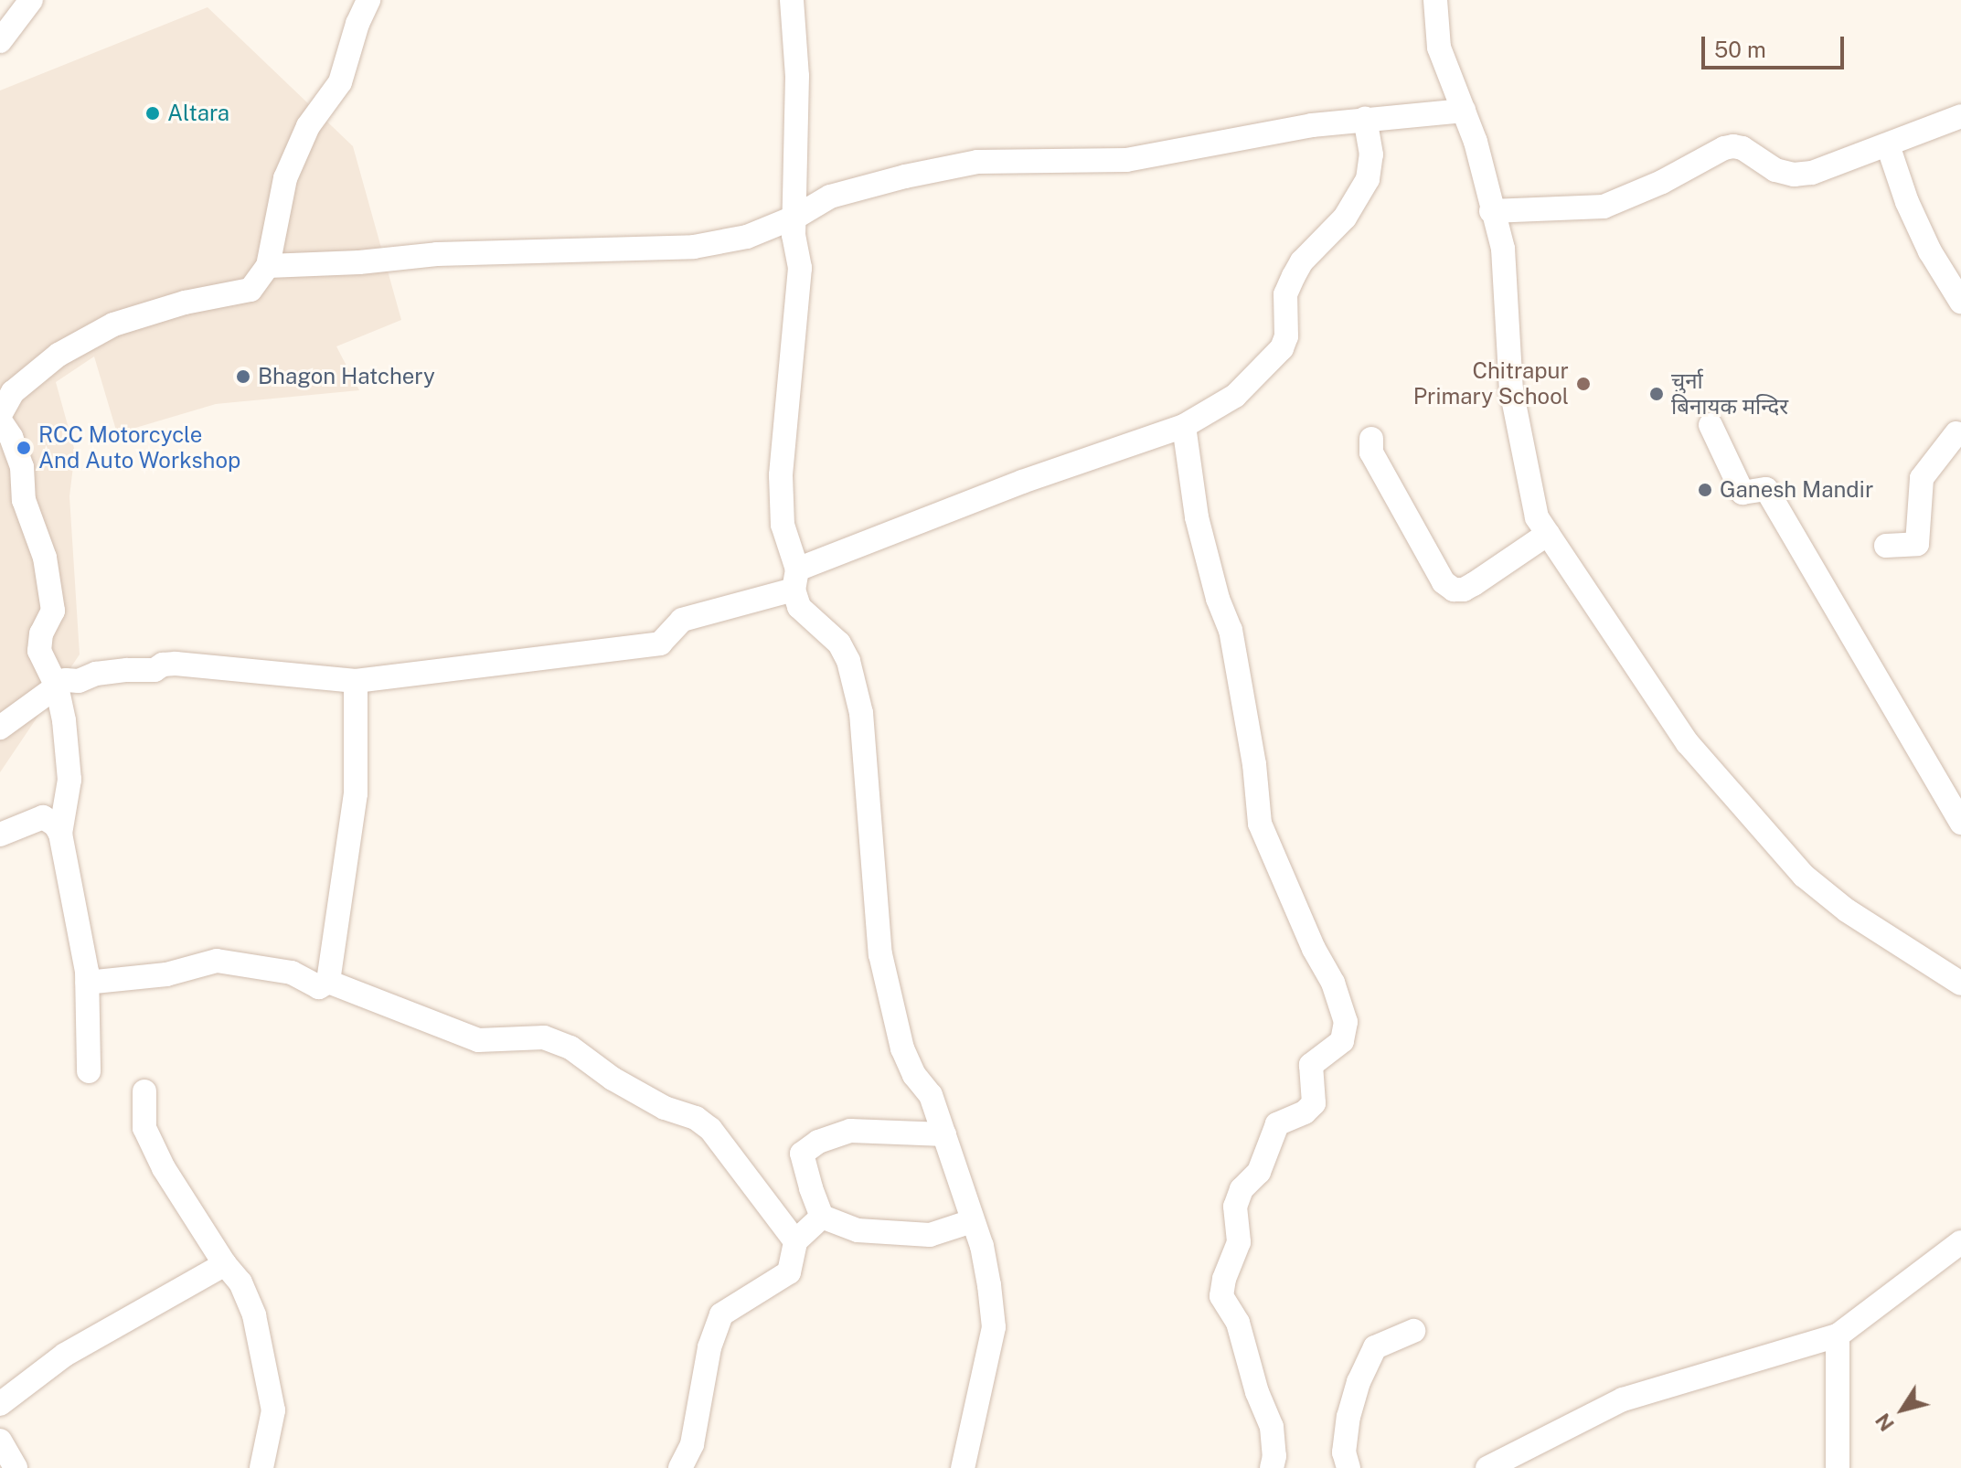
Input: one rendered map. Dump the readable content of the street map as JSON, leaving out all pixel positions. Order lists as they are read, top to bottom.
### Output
{
  "places": [
    "Altara",
    "Bhagon Hatchery",
    "Chitrapur Primary School",
    "चुर्ना बिनायक मन्दिर",
    "RCC Motorcycle And Auto Workshop",
    "Ganesh Mandir"
  ],
  "scale_bar": "50 m",
  "north": "bottom left"
}
